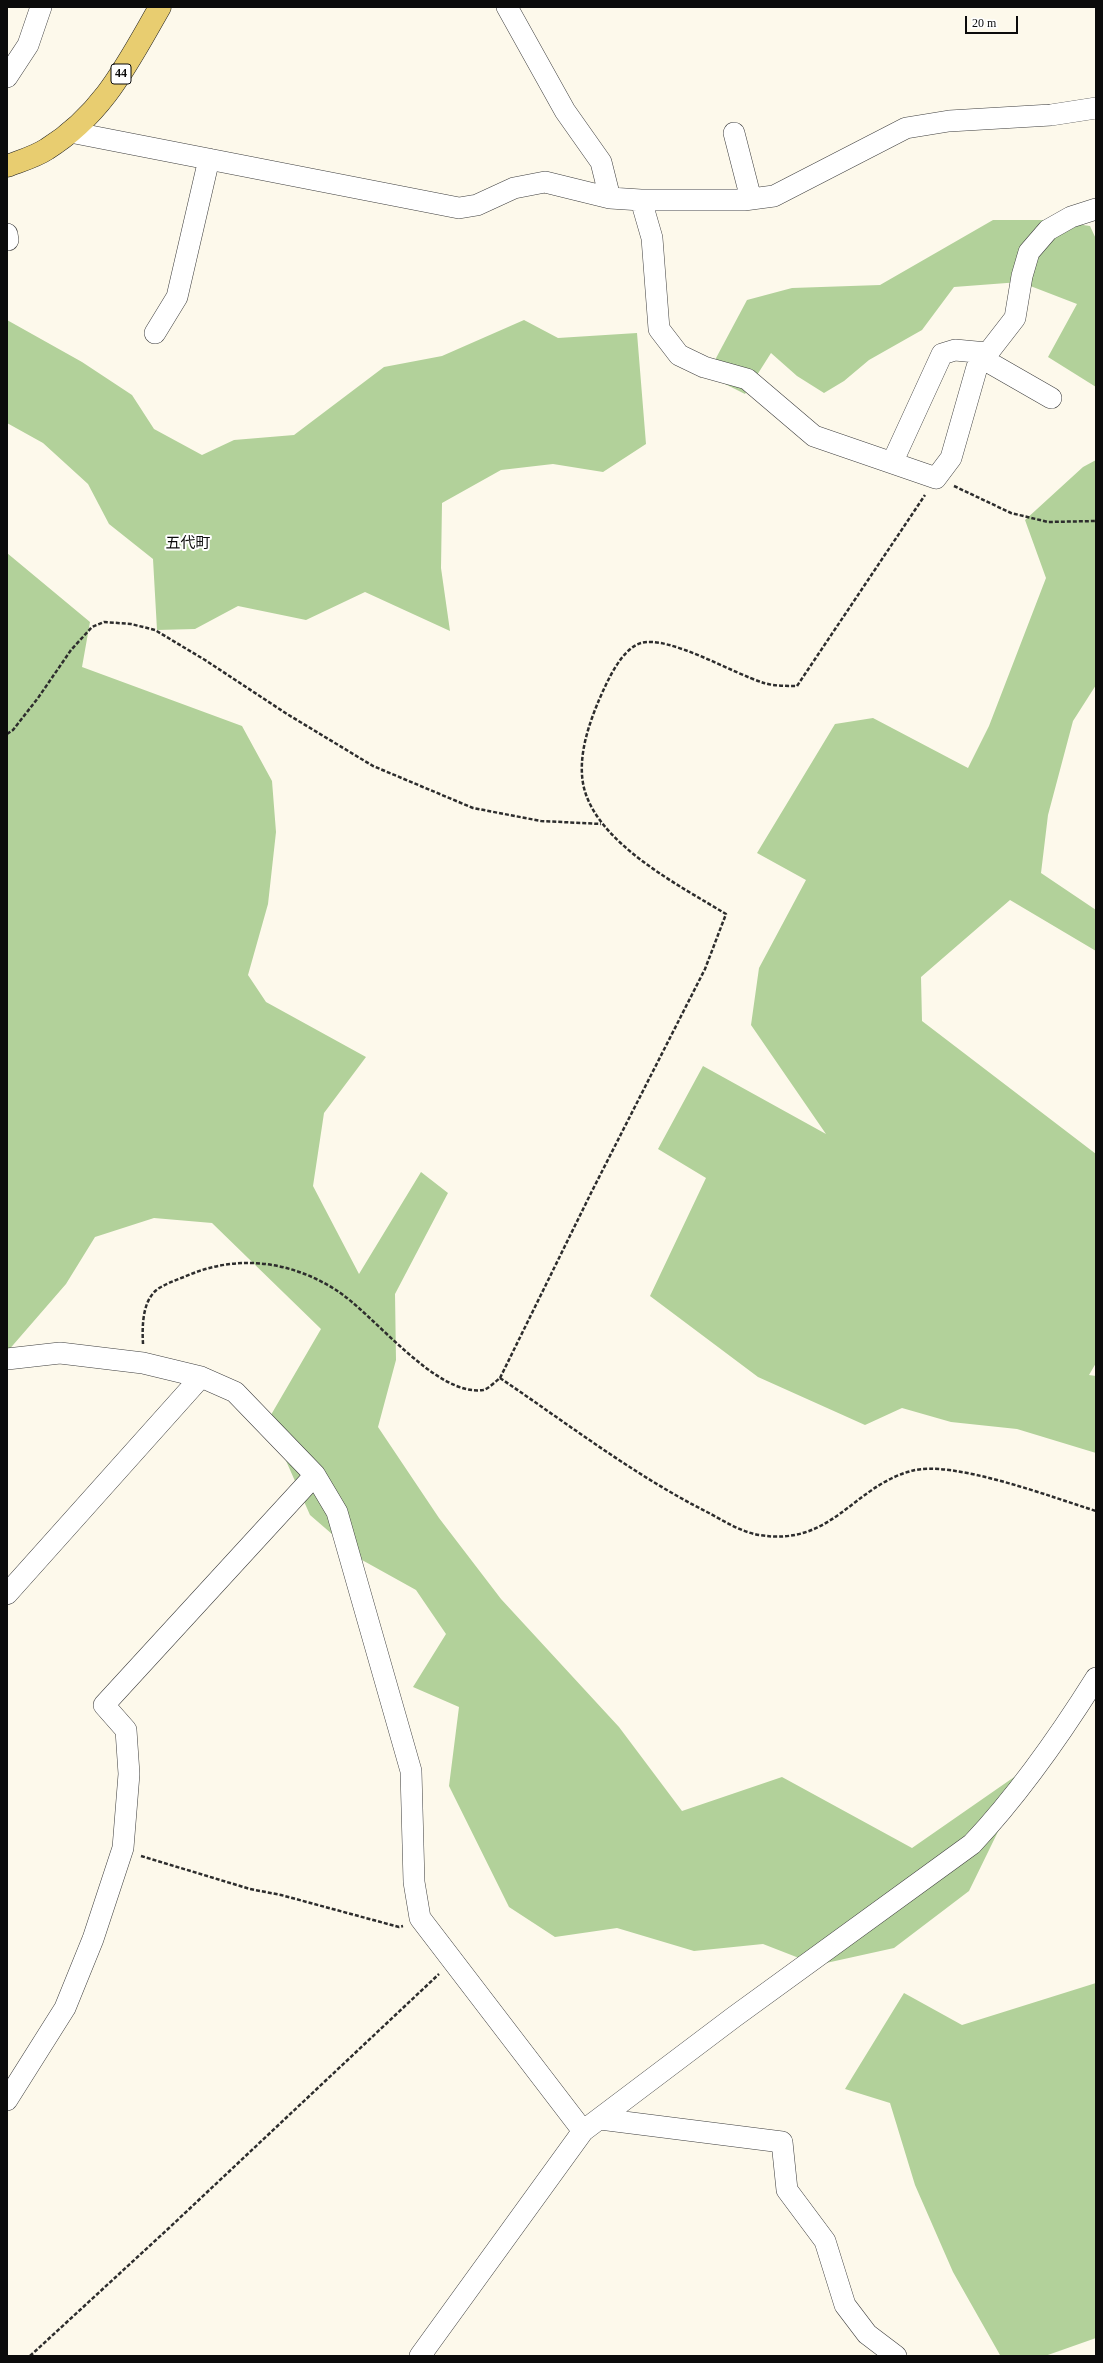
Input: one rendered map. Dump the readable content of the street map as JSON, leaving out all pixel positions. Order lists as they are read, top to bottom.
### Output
{
  "streets": {
    "main road": ["44"]
  },
  "districts": ["五代町"],
  "scale_bar": "20 m"
}
